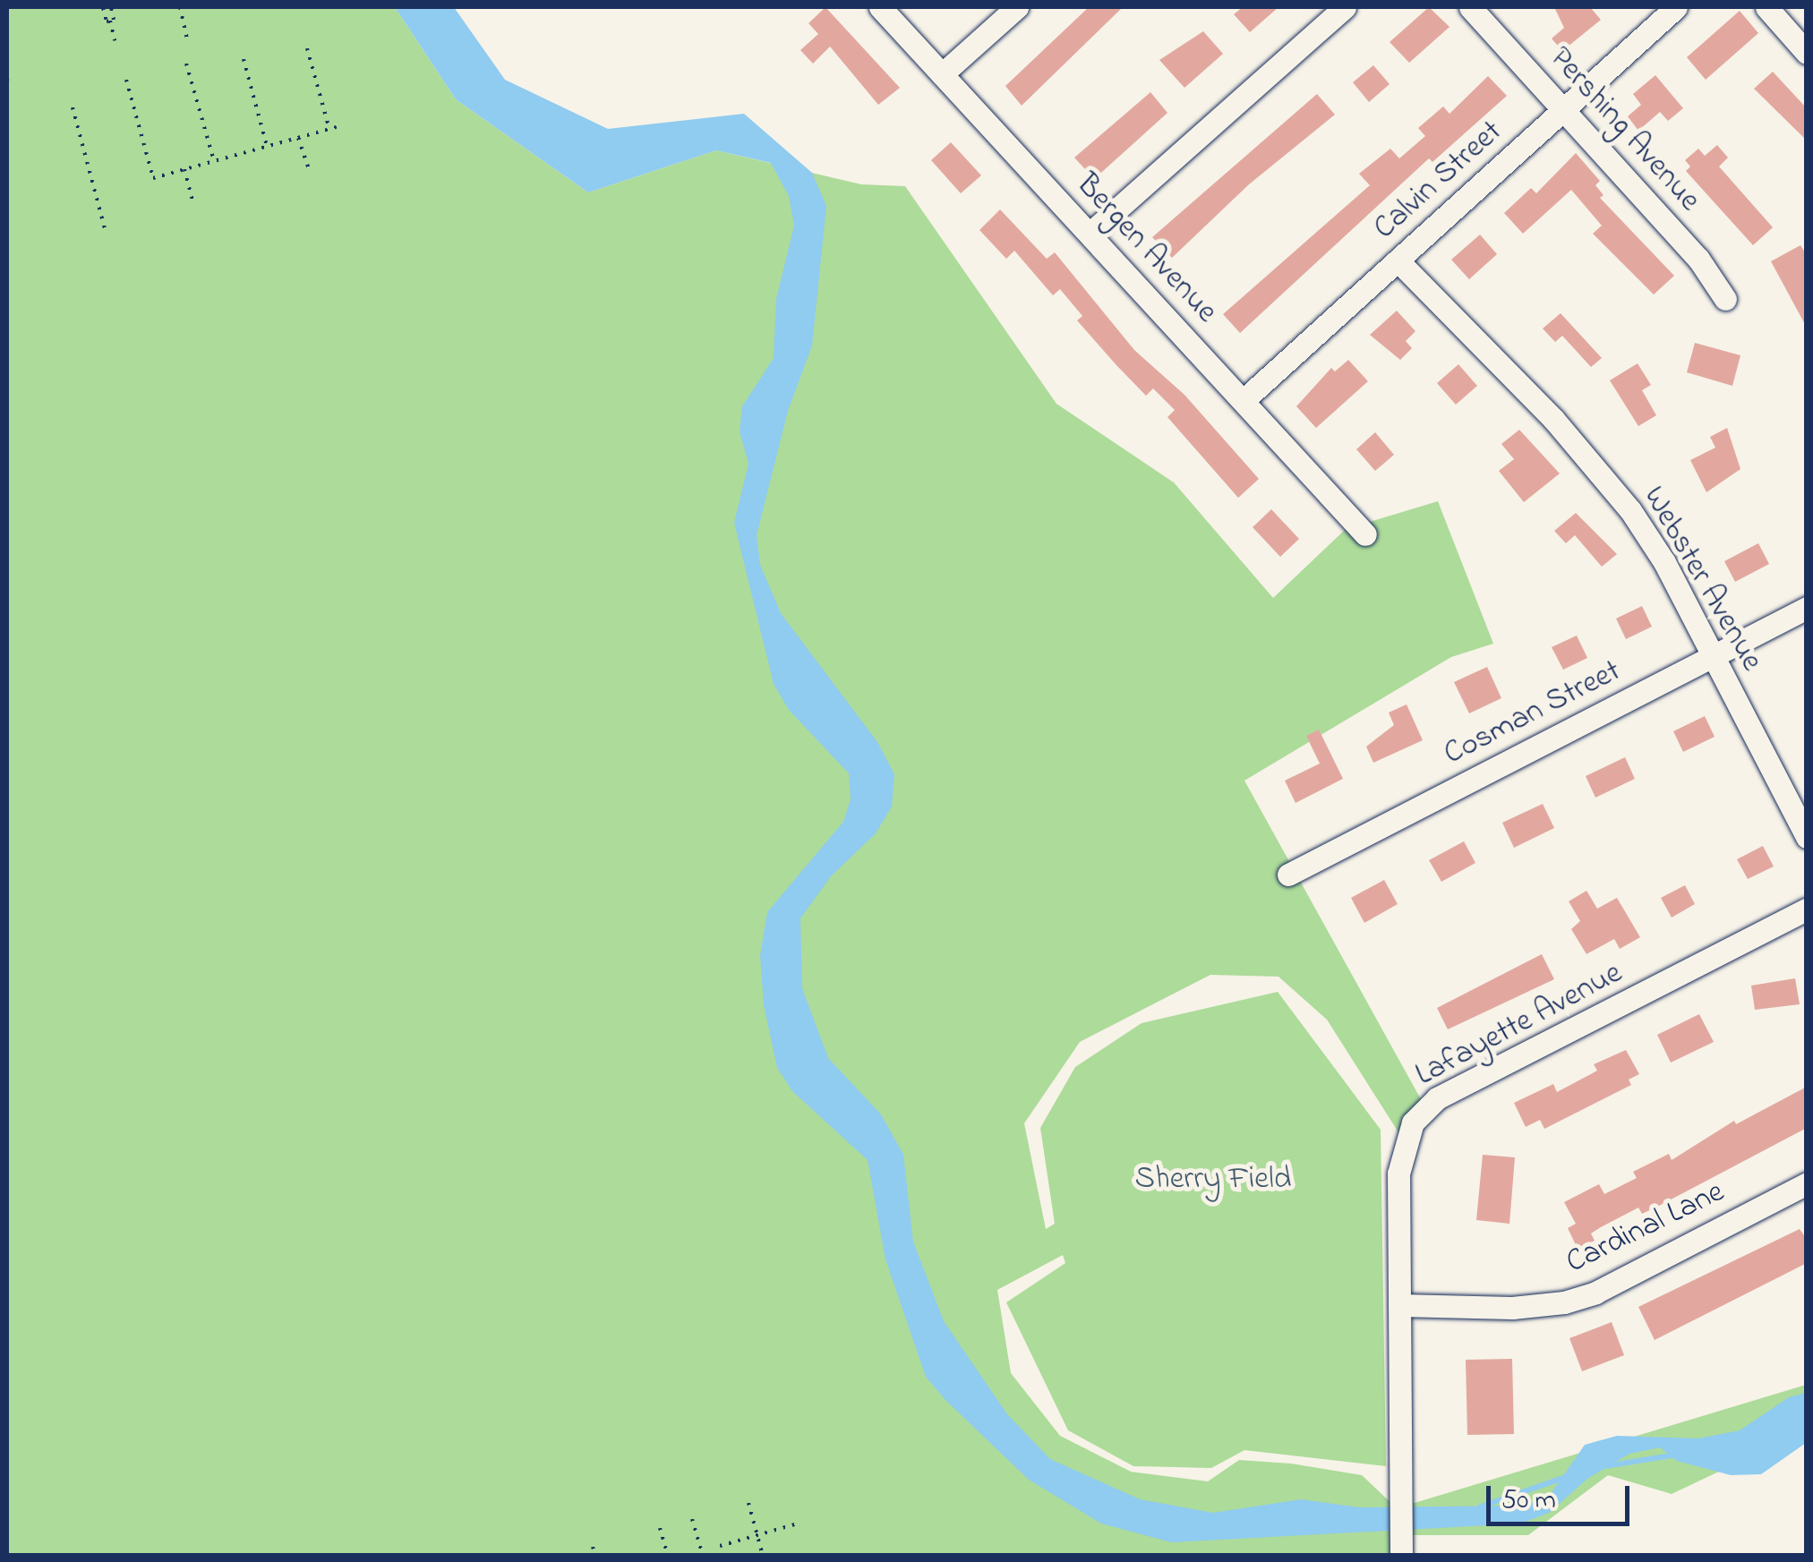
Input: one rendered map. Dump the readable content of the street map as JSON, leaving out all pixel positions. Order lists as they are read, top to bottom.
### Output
{
  "streets": {
    "street": [
      "Pershing Avenue",
      "Calvin Street",
      "Bergen Avenue",
      "Webster Avenue",
      "Cosman Street",
      "Lafayette Avenue",
      "Cardinal Lane"
    ]
  },
  "crossings": [
    ["Pershing Avenue", "Calvin Street"],
    ["Calvin Street", "Bergen Avenue"],
    ["Calvin Street", "Webster Avenue"],
    ["Webster Avenue", "Cosman Street"],
    ["Lafayette Avenue", "Cardinal Lane"]
  ],
  "parks": ["Sherry Field"],
  "scale_bar": "50 m"
}
